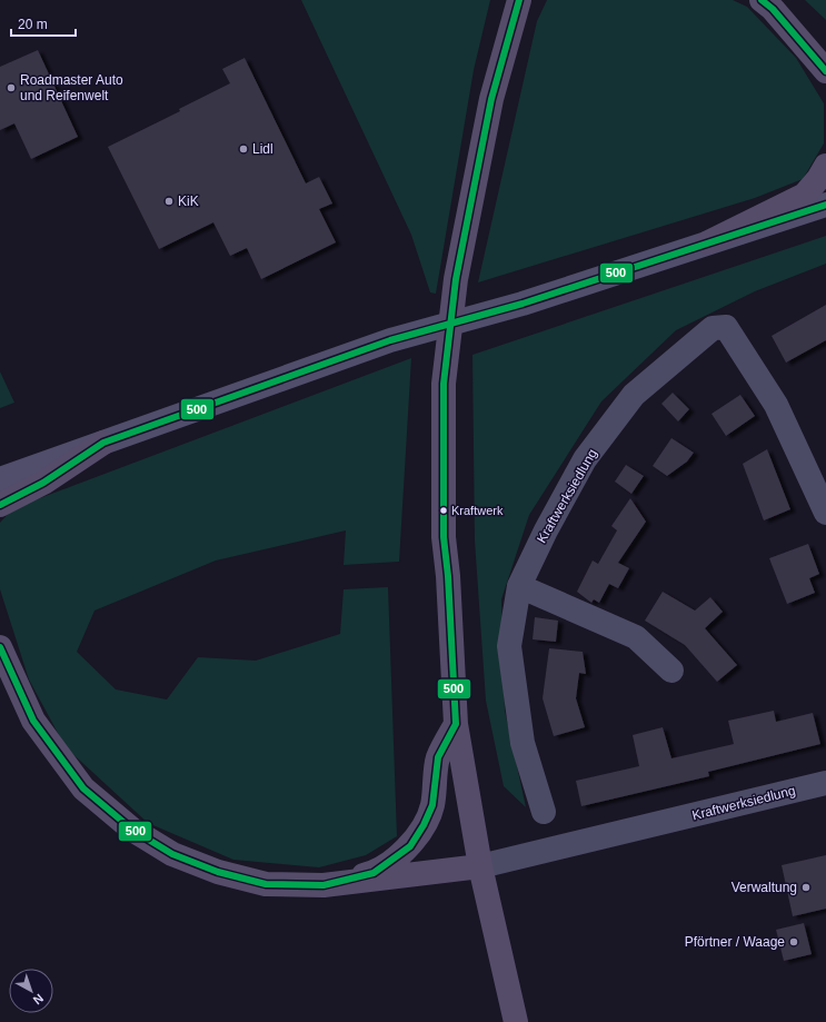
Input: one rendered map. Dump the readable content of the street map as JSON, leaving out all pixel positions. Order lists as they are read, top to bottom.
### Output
{
  "streets": {
    "street": ["Kraftwerksiedlung"]
  },
  "places": [
    "Roadmaster Auto und Reifenwelt",
    "Lidl",
    "KiK",
    "Kraftwerk",
    "Verwaltung",
    "Pförtner / Waage"
  ],
  "lines": ["transit line 500"],
  "scale_bar": "20 m",
  "north": "bottom right"
}
